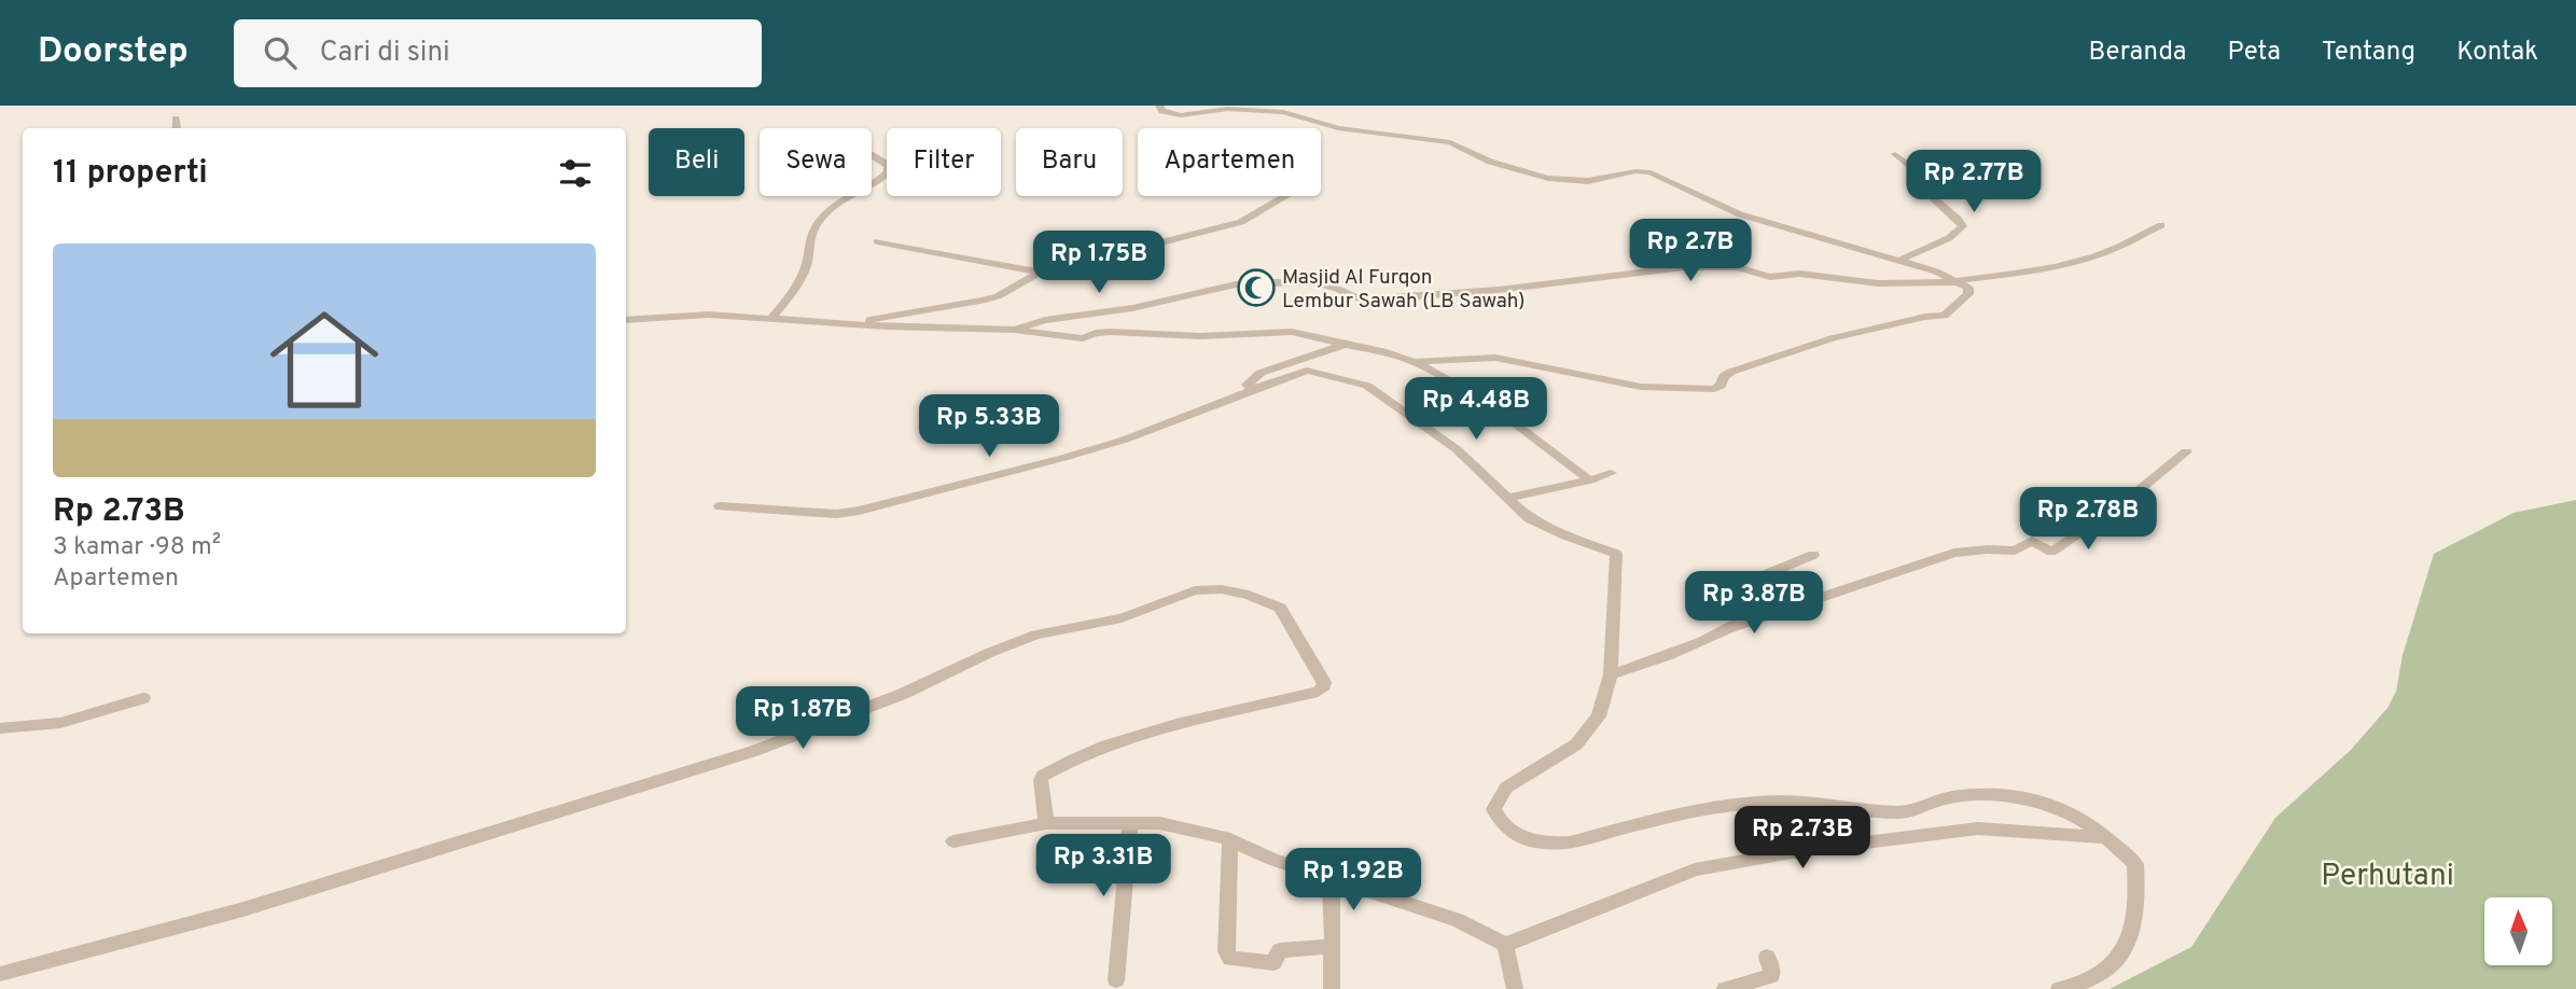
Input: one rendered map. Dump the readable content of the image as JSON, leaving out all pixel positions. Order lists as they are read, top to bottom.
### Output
{
  "parks": ["Perhutani"],
  "places": {
    "mosque": ["Masjid Al Furqon Lembur Sawah (LB Sawah)"]
  },
  "north": "top",
  "page": {
    "header": "Doorstep",
    "search": "Cari di sini",
    "nav": [
      "Beranda",
      "Peta",
      "Tentang",
      "Kontak"
    ],
    "chip": [
      "Beli",
      "Sewa",
      "Filter",
      "Baru",
      "Apartemen"
    ],
    "heading": "11 properti",
    "price": [
      "Rp 2.77B",
      "Rp 2.7B",
      "Rp 1.75B",
      "Rp 4.48B",
      "Rp 5.33B",
      "Rp 2.78B",
      "Rp 3.87B",
      "Rp 1.87B",
      "Rp 2.73B",
      "Rp 3.31B",
      "Rp 1.92B"
    ],
    "list": [
      {
        "name": "Rp 2.73B",
        "note": "3 kamar · 98 m² · Apartemen"
      }
    ]
  }
}
